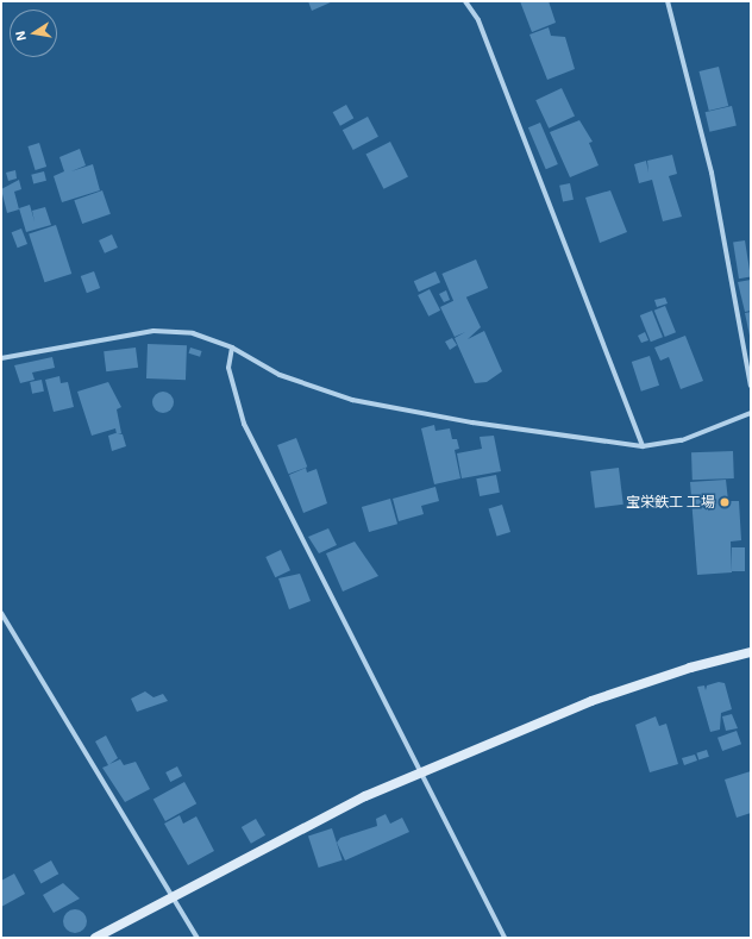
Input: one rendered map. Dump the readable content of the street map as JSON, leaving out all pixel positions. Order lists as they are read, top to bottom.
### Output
{
  "places": ["宝栄鉄工 工場"],
  "north": "left"
}
